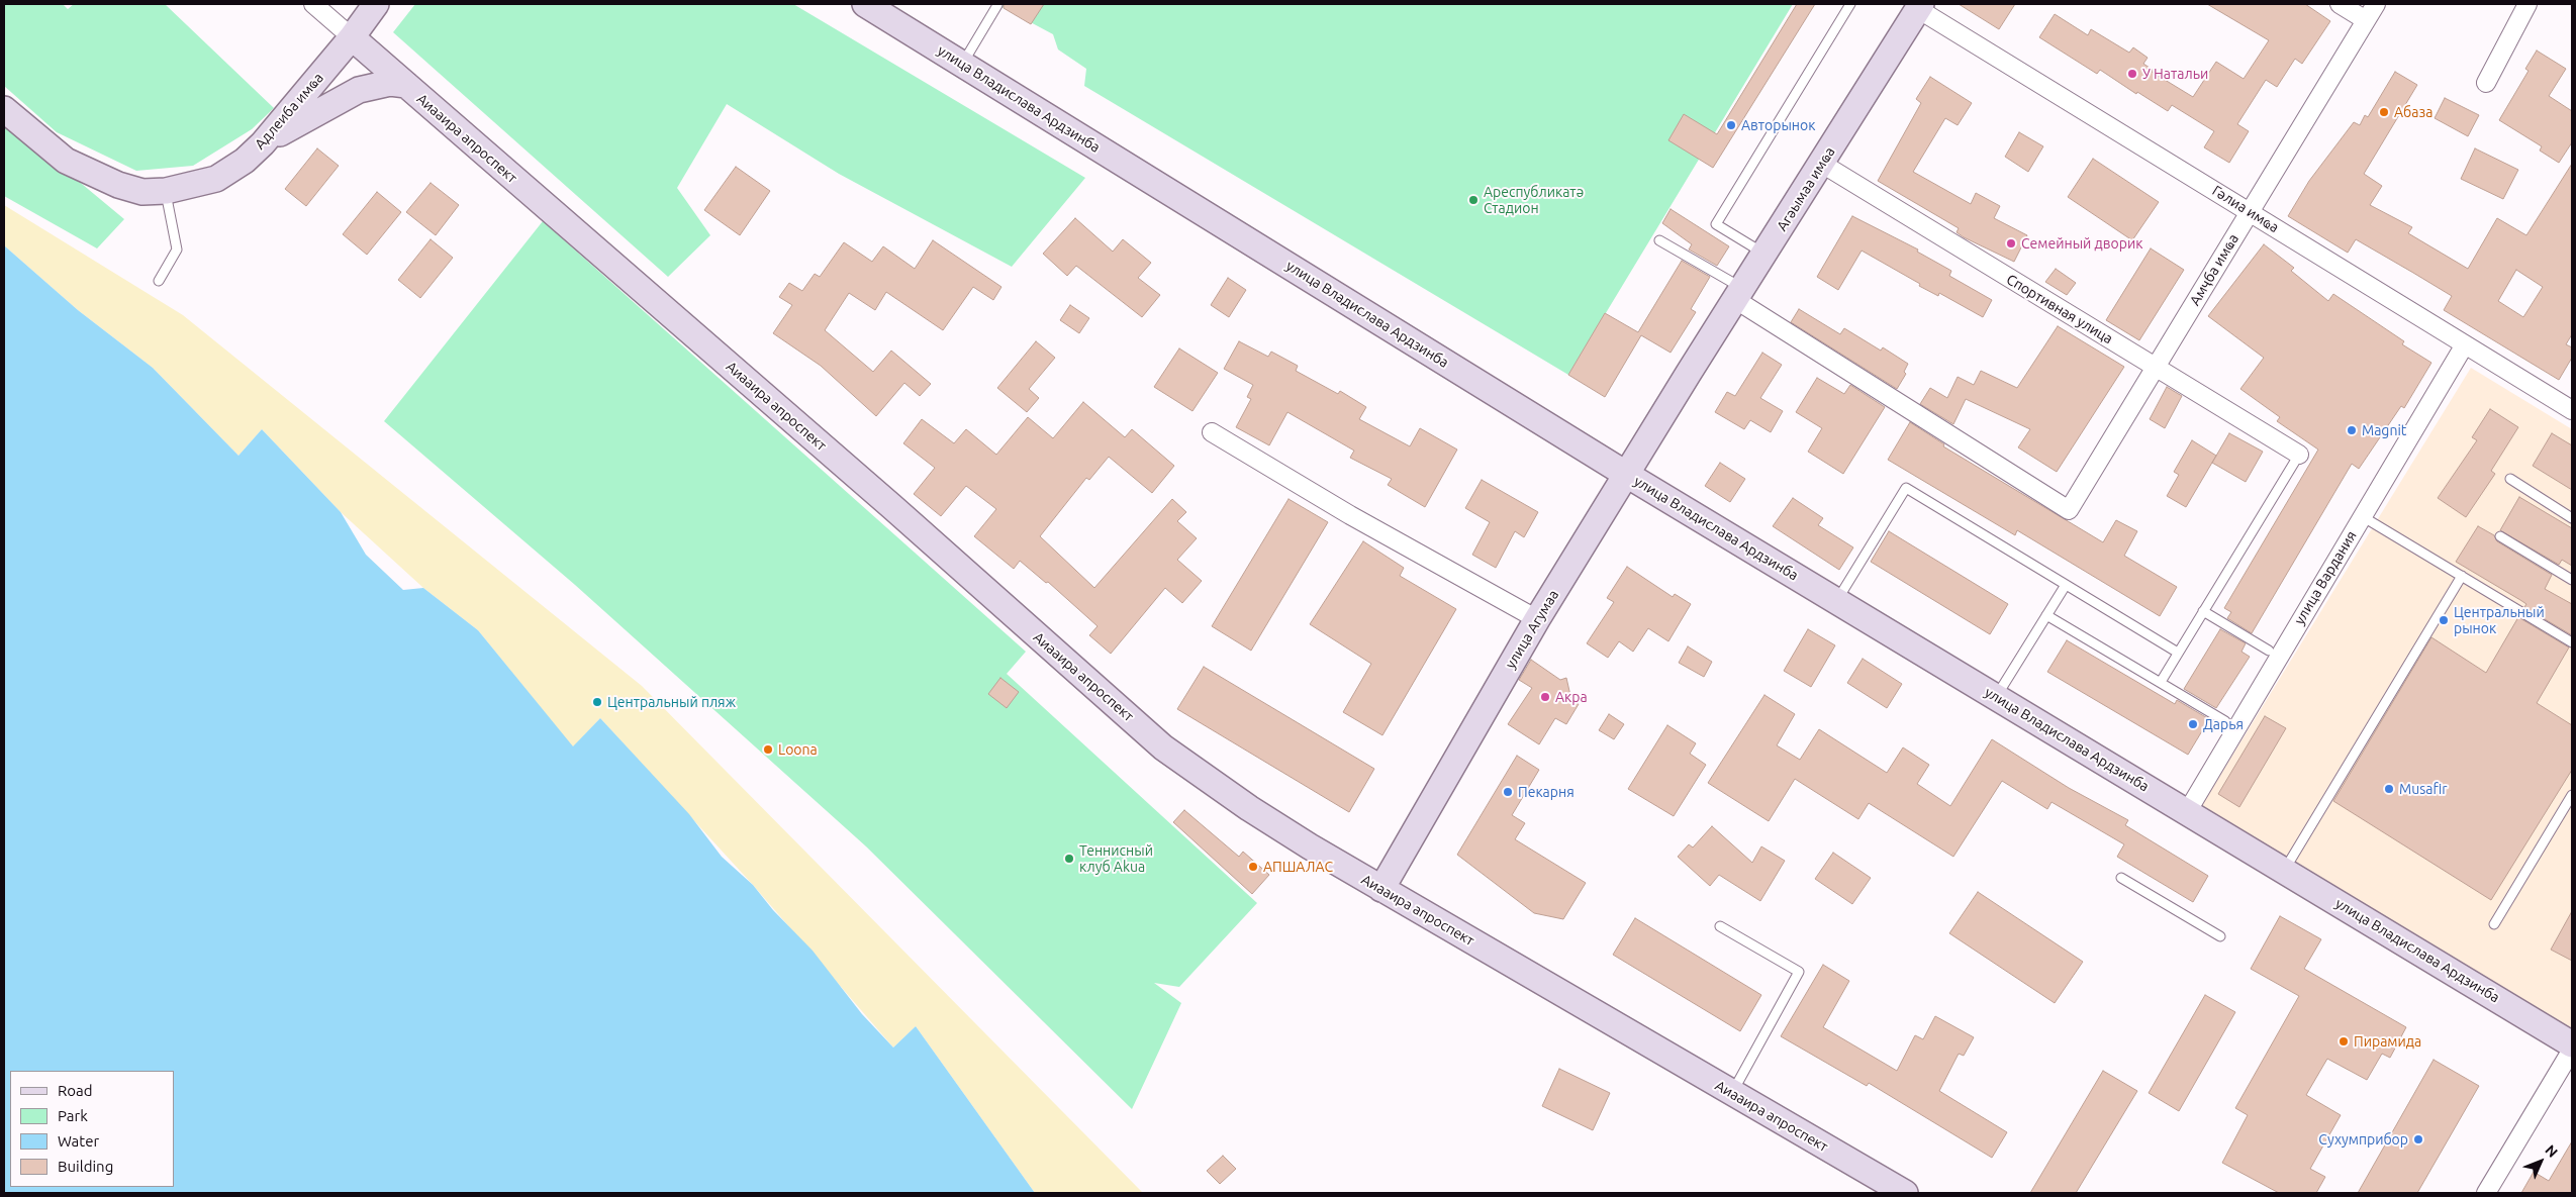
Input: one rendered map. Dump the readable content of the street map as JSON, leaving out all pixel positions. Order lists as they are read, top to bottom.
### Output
{
  "streets": {
    "main road": [
      "улица Владислава Ардзинба",
      "Адлеиба имҩа",
      "Аиааира апроспект",
      "Агәымаа имҩа",
      "улица Агумаа"
    ],
    "street": [
      "Гәлиа имҩа",
      "Амҷба имҩа",
      "Спортивная улица",
      "улица Вардания"
    ]
  },
  "crossings": [
    ["улица Владислава Ардзинба", "улица Вардания"],
    ["улица Владислава Ардзинба", "улица Агумаа"],
    ["Адлеиба имҩа", "Аиааира апроспект"],
    ["Аиааира апроспект", "улица Агумаа"],
    ["Агәымаа имҩа", "Гәлиа имҩа"],
    ["Агәымаа имҩа", "Амҷба имҩа"],
    ["Агәымаа имҩа", "Спортивная улица"],
    ["Агәымаа имҩа", "улица Агумаа"],
    ["Гәлиа имҩа", "Амҷба имҩа"],
    ["Гәлиа имҩа", "улица Вардания"],
    ["Амҷба имҩа", "Спортивная улица"]
  ],
  "places": [
    "У Натальи",
    "Абаза",
    "Авторынок",
    "Ареспубликатә Стадион",
    "Семейный дворик",
    "Magnit",
    "Центральный рынок",
    "Акра",
    "Центральный пляж",
    "Дарья",
    "Loona",
    "Musafir",
    "Пекарня",
    "Теннисный клуб Akua",
    "АПШАЛАС",
    "Пирамида",
    "Сухумприбор"
  ],
  "legend": [
    "Road",
    "Park",
    "Water",
    "Building"
  ],
  "north": "top right"
}
